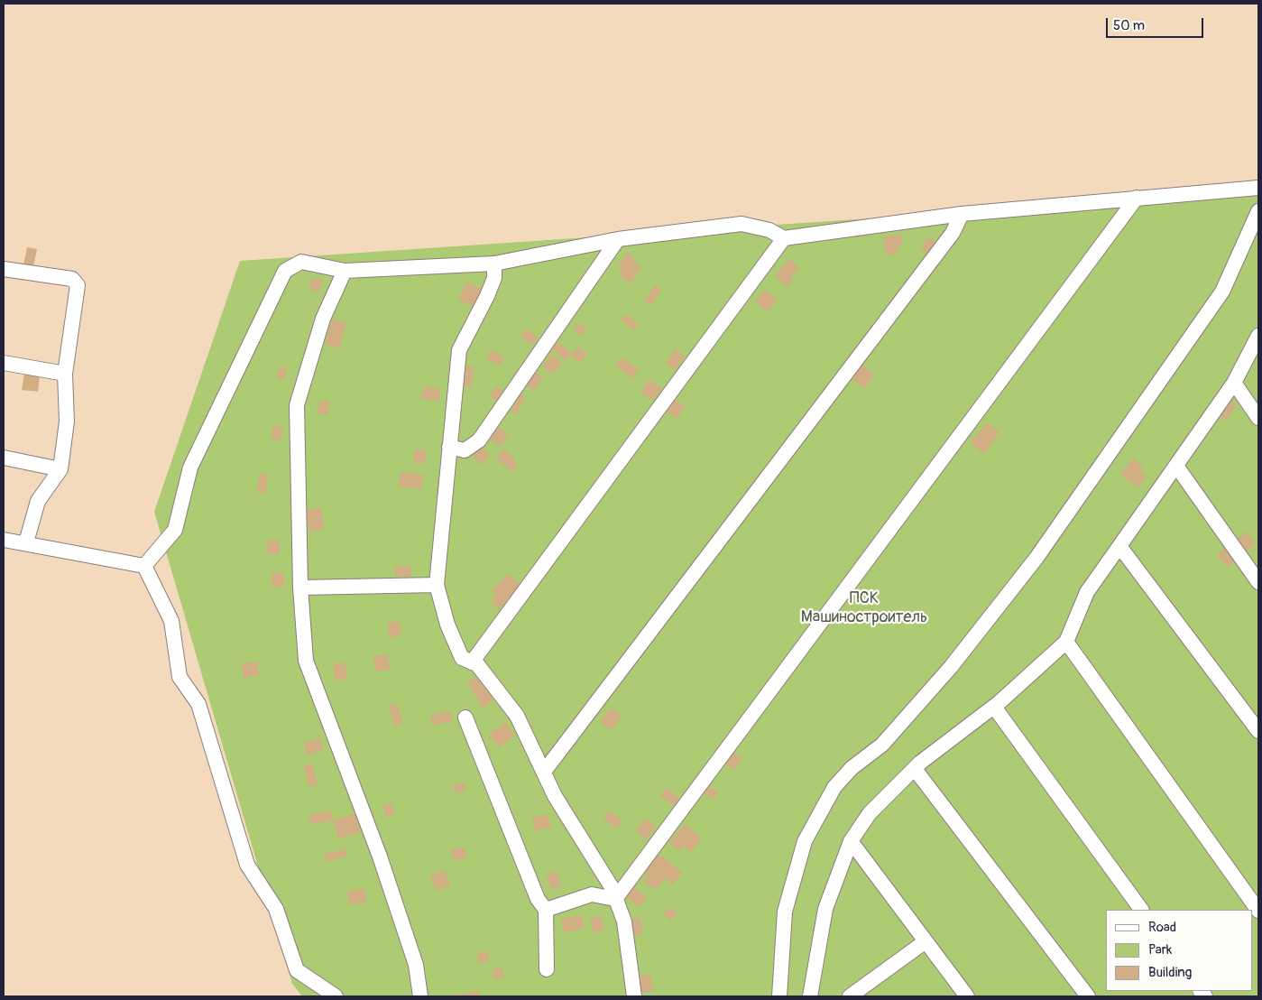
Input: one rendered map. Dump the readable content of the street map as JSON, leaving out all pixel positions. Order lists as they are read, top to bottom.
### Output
{
  "parks": ["ПСК Машиностроитель"],
  "legend": ["Road", "Park", "Building"],
  "scale_bar": "50 m"
}
